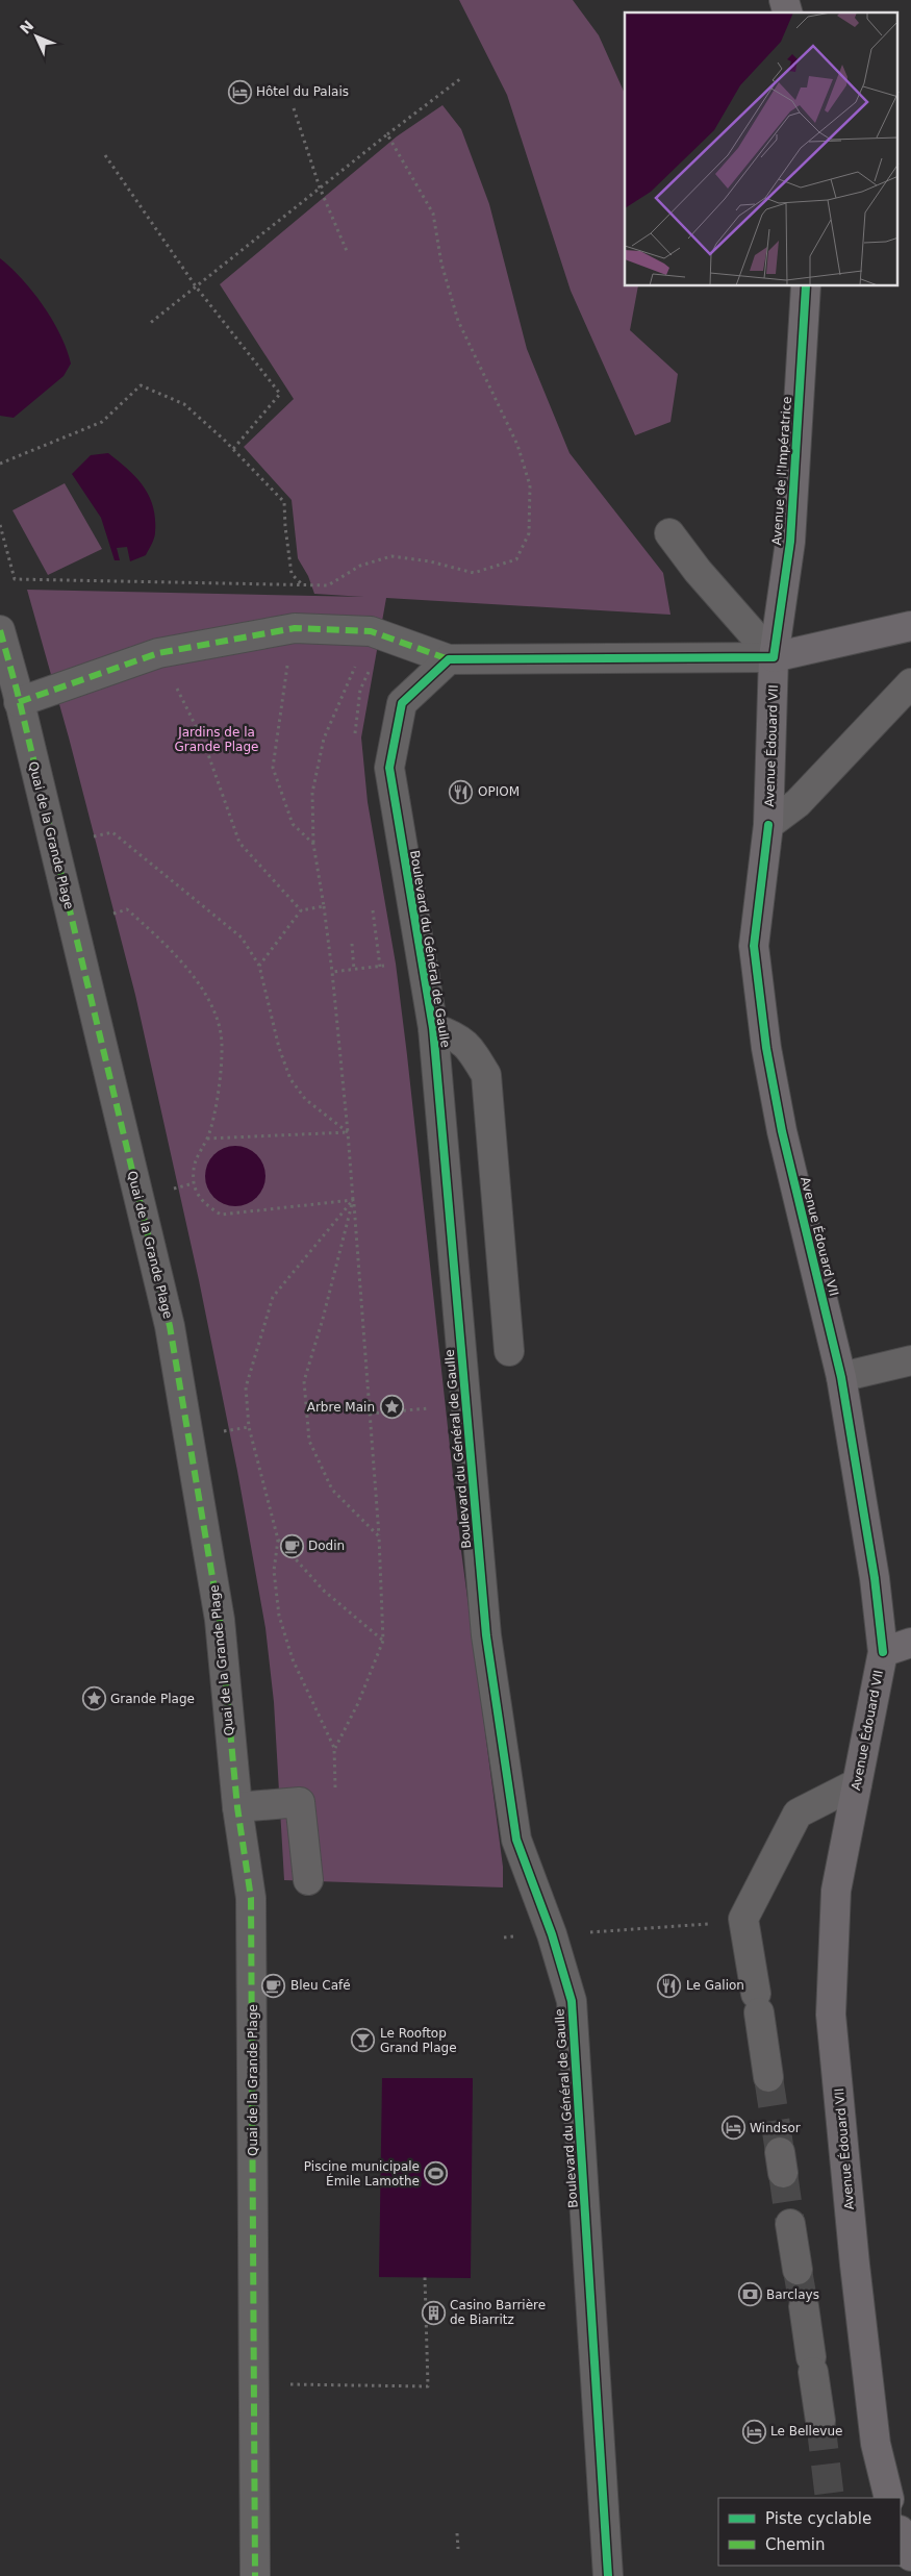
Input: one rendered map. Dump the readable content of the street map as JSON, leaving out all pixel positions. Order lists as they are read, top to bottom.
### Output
{
  "streets": {
    "main road": ["Avenue de l'Impératrice", "Avenue Édouard VII"],
    "street": ["Quai de la Grande Plage", "Boulevard du Général de Gaulle"]
  },
  "crossings": [
    ["Avenue de l'Impératrice", "Avenue Édouard VII"]
  ],
  "parks": ["Jardins de la Grande Plage"],
  "places": {
    "hotel": ["Hôtel du Palais", "Windsor", "Le Bellevue"],
    "restaurant": ["OPIOM", "Le Galion"],
    "place": ["Arbre Main", "Grande Plage"],
    "cafe": ["Dodin", "Bleu Café"],
    "bar": ["Le Rooftop Grand Plage"],
    "sports": ["Piscine municipale Émile Lamothe"],
    "bank": ["Barclays"],
    "building": ["Casino Barrière de Biarritz"]
  },
  "legend": ["Piste cyclable", "Chemin"],
  "north": "top left"
}
